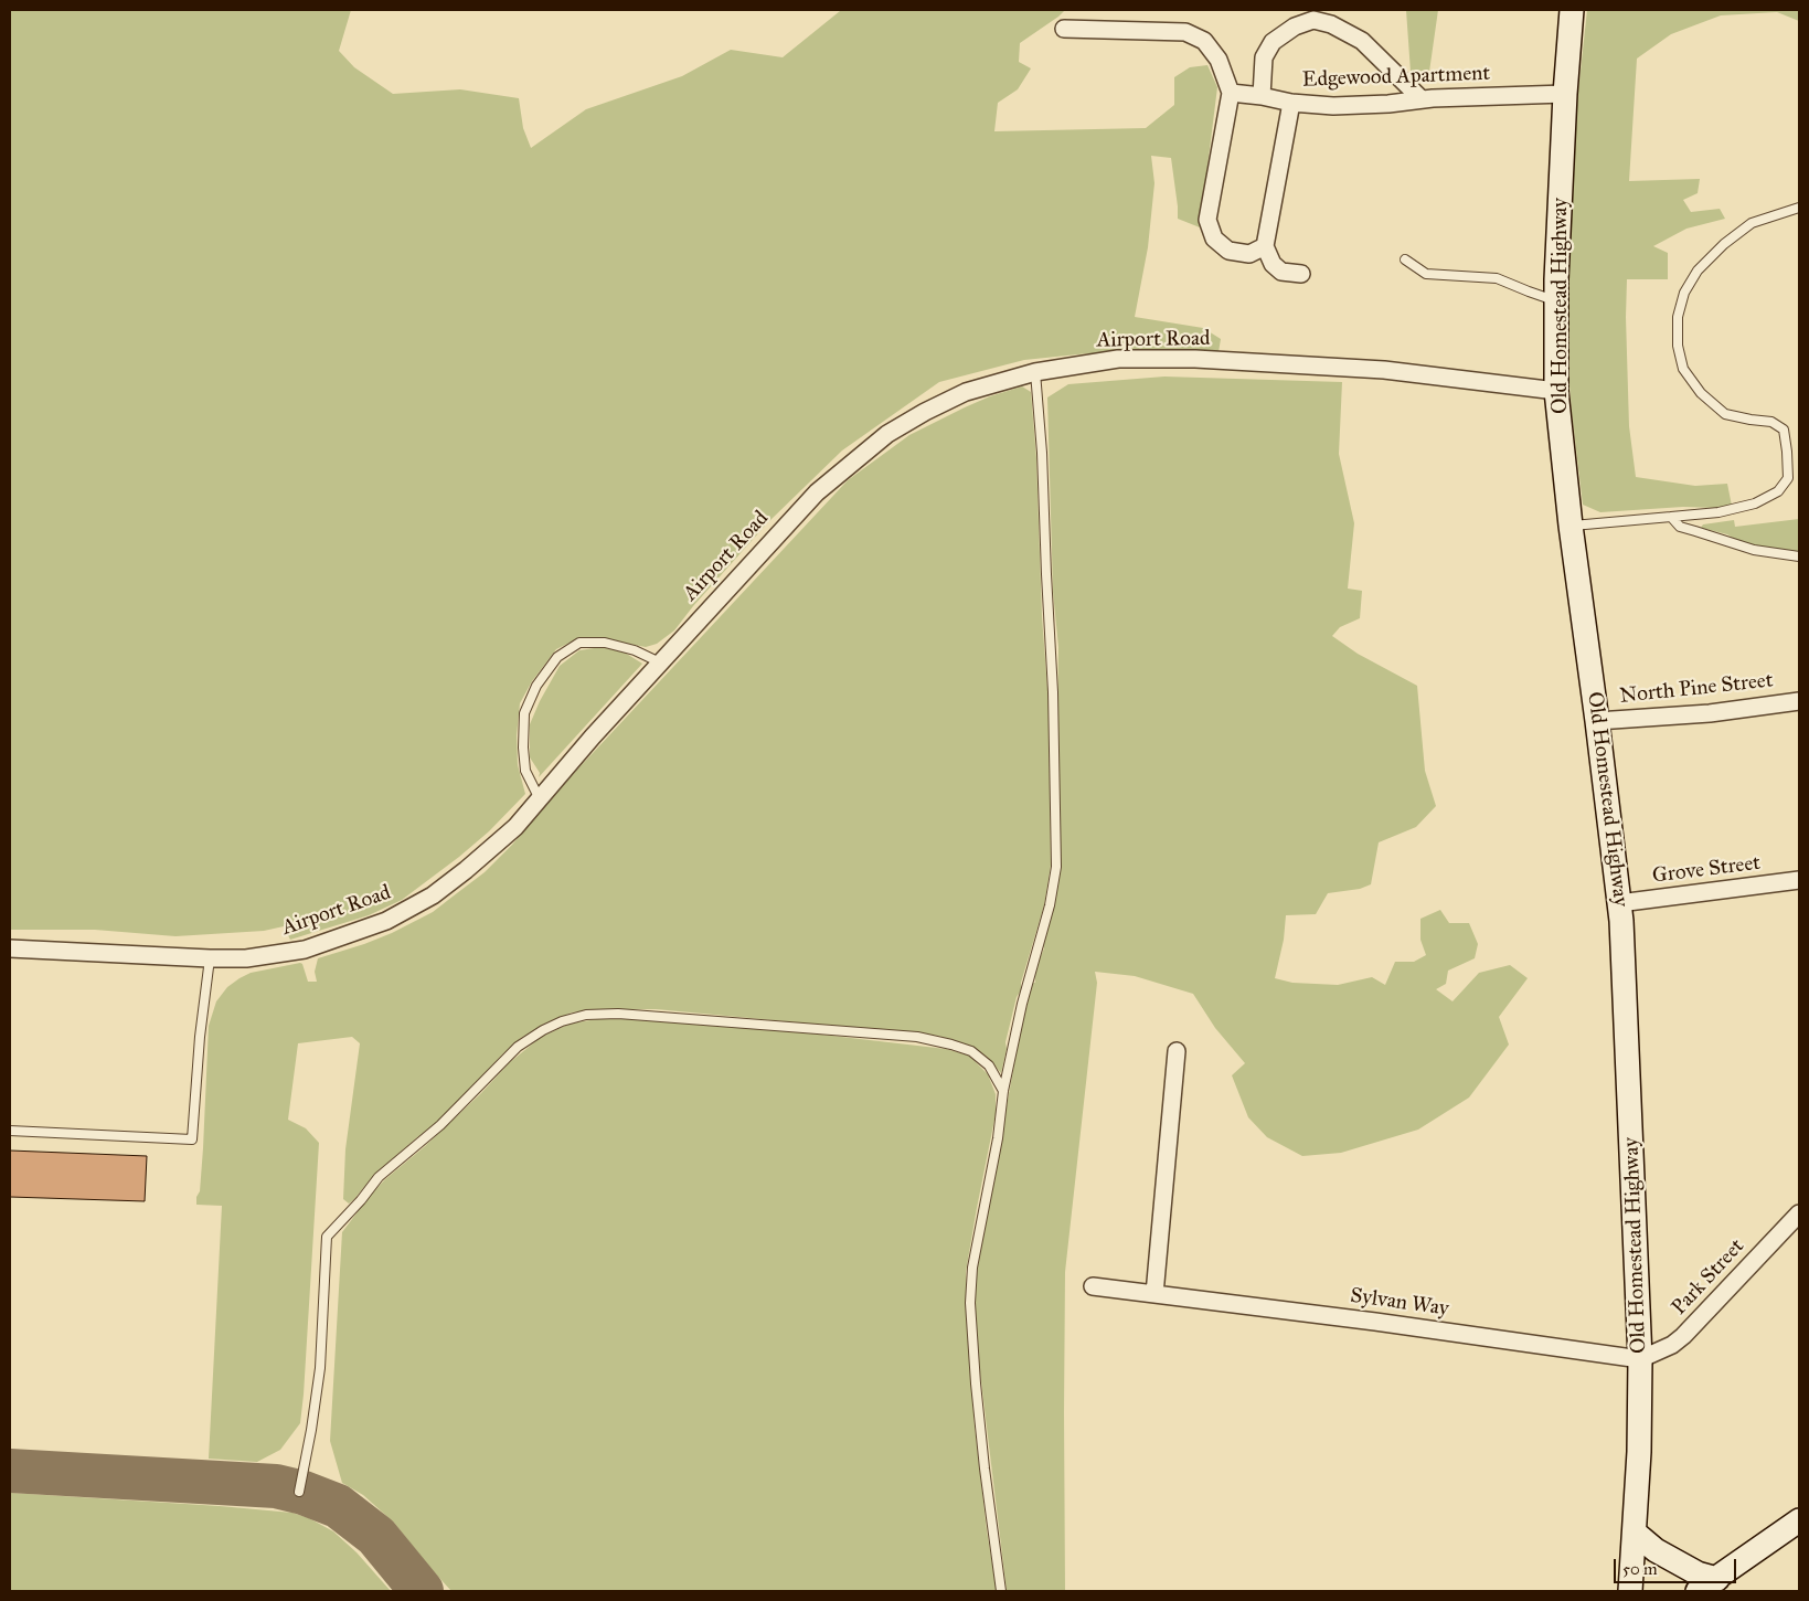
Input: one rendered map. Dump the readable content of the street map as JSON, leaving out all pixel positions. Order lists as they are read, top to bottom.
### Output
{
  "streets": {
    "main road": ["Old Homestead Highway"],
    "street": [
      "Edgewood Apartment",
      "Airport Road",
      "North Pine Street",
      "Grove Street",
      "Park Street",
      "Sylvan Way"
    ]
  },
  "crossings": [
    ["Edgewood Apartment", "Old Homestead Highway"],
    ["Old Homestead Highway", "Airport Road"],
    ["Old Homestead Highway", "North Pine Street"],
    ["Old Homestead Highway", "Grove Street"],
    ["Old Homestead Highway", "Park Street"],
    ["Old Homestead Highway", "Sylvan Way"],
    ["Park Street", "Sylvan Way"]
  ],
  "scale_bar": "50 m"
}
